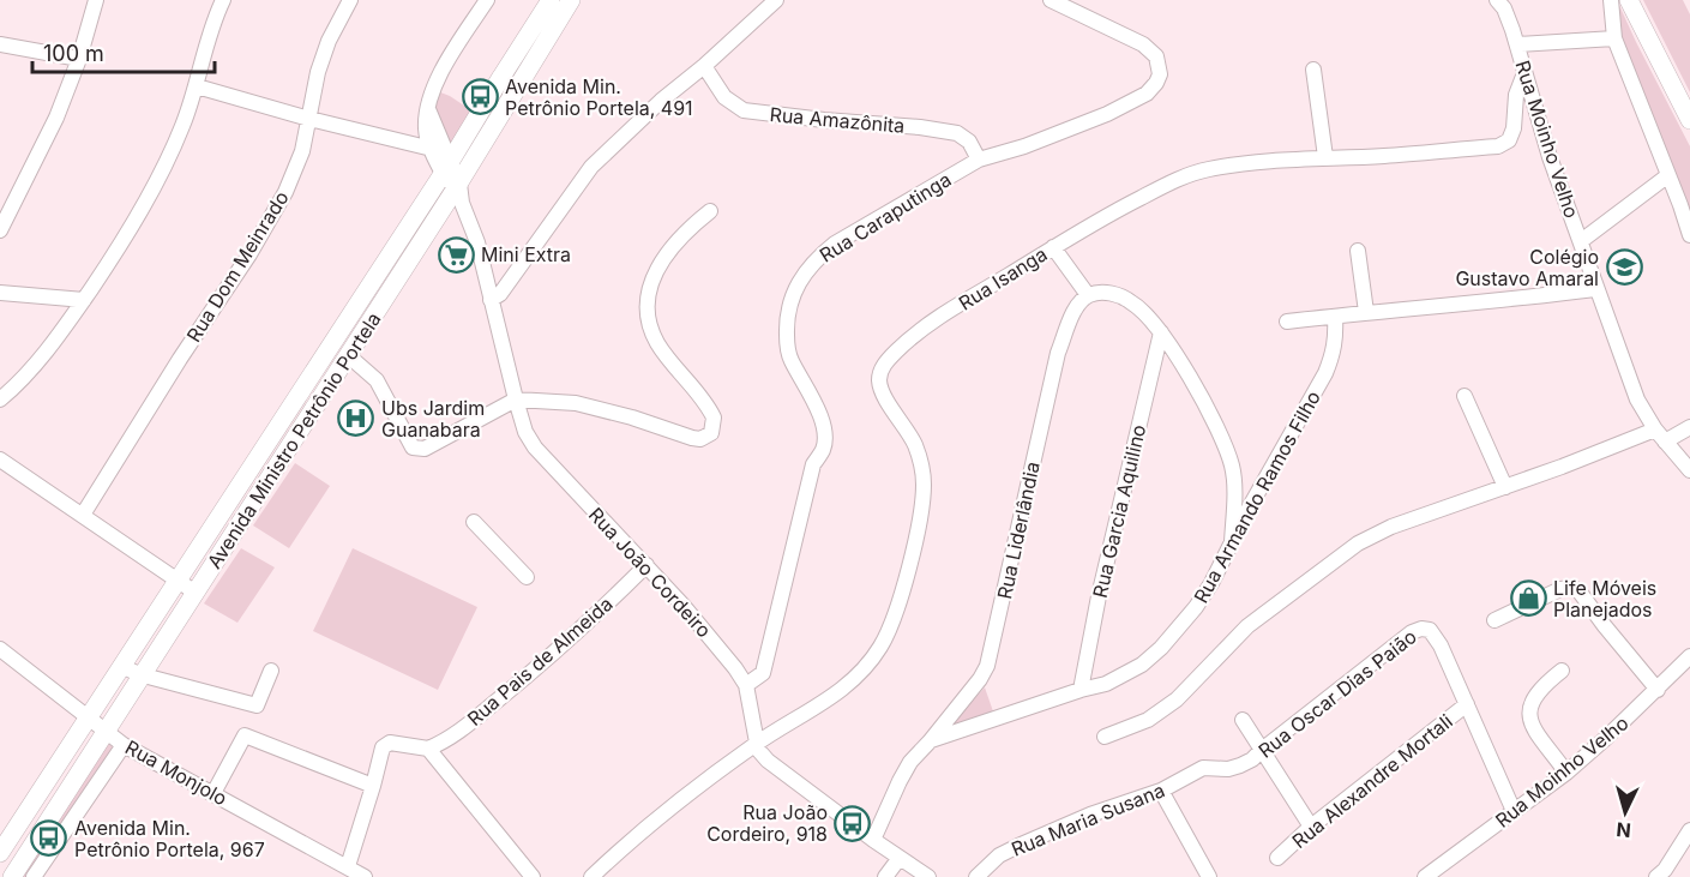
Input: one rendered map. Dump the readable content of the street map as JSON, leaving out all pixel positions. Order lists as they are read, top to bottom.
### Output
{
  "streets": {
    "main road": ["Avenida Ministro Petrônio Portela"],
    "street": [
      "Rua Amazônita",
      "Rua Moinho Velho",
      "Rua Caraputinga",
      "Rua Dom Meinrado",
      "Rua Isanga",
      "Rua Armando Ramos Filho",
      "Rua Garcia Aquilino",
      "Rua Liderlândia",
      "Rua João Cordeiro",
      "Rua Pais de Almeida",
      "Rua Oscar Dias Paião",
      "Rua Monjolo",
      "Rua Alexandre Mortali",
      "Rua Maria Susana"
    ]
  },
  "crossings": [
    ["Rua Amazônita", "Rua Caraputinga"],
    ["Rua Moinho Velho", "Rua Isanga"],
    ["Rua Caraputinga", "Rua João Cordeiro"],
    ["Rua Isanga", "Rua João Cordeiro"],
    ["Avenida Ministro Petrônio Portela", "Rua João Cordeiro"],
    ["Avenida Ministro Petrônio Portela", "Rua Monjolo"],
    ["Rua Armando Ramos Filho", "Rua Garcia Aquilino"],
    ["Rua Armando Ramos Filho", "Rua Liderlândia"],
    ["Rua João Cordeiro", "Rua Pais de Almeida"],
    ["Rua Oscar Dias Paião", "Rua Alexandre Mortali"],
    ["Rua Oscar Dias Paião", "Rua Maria Susana"]
  ],
  "places": {
    "bus stop": ["Avenida Min. Petrônio Portela, 491", "Rua João Cordeiro, 918", "Avenida Min. Petrônio Portela, 967"],
    "supermarket": ["Mini Extra"],
    "school or university": ["Colégio Gustavo Amaral"],
    "hospital": ["Ubs Jardim Guanabara"],
    "shop": ["Life Móveis Planejados"]
  },
  "scale_bar": "100 m",
  "north": "bottom"
}
